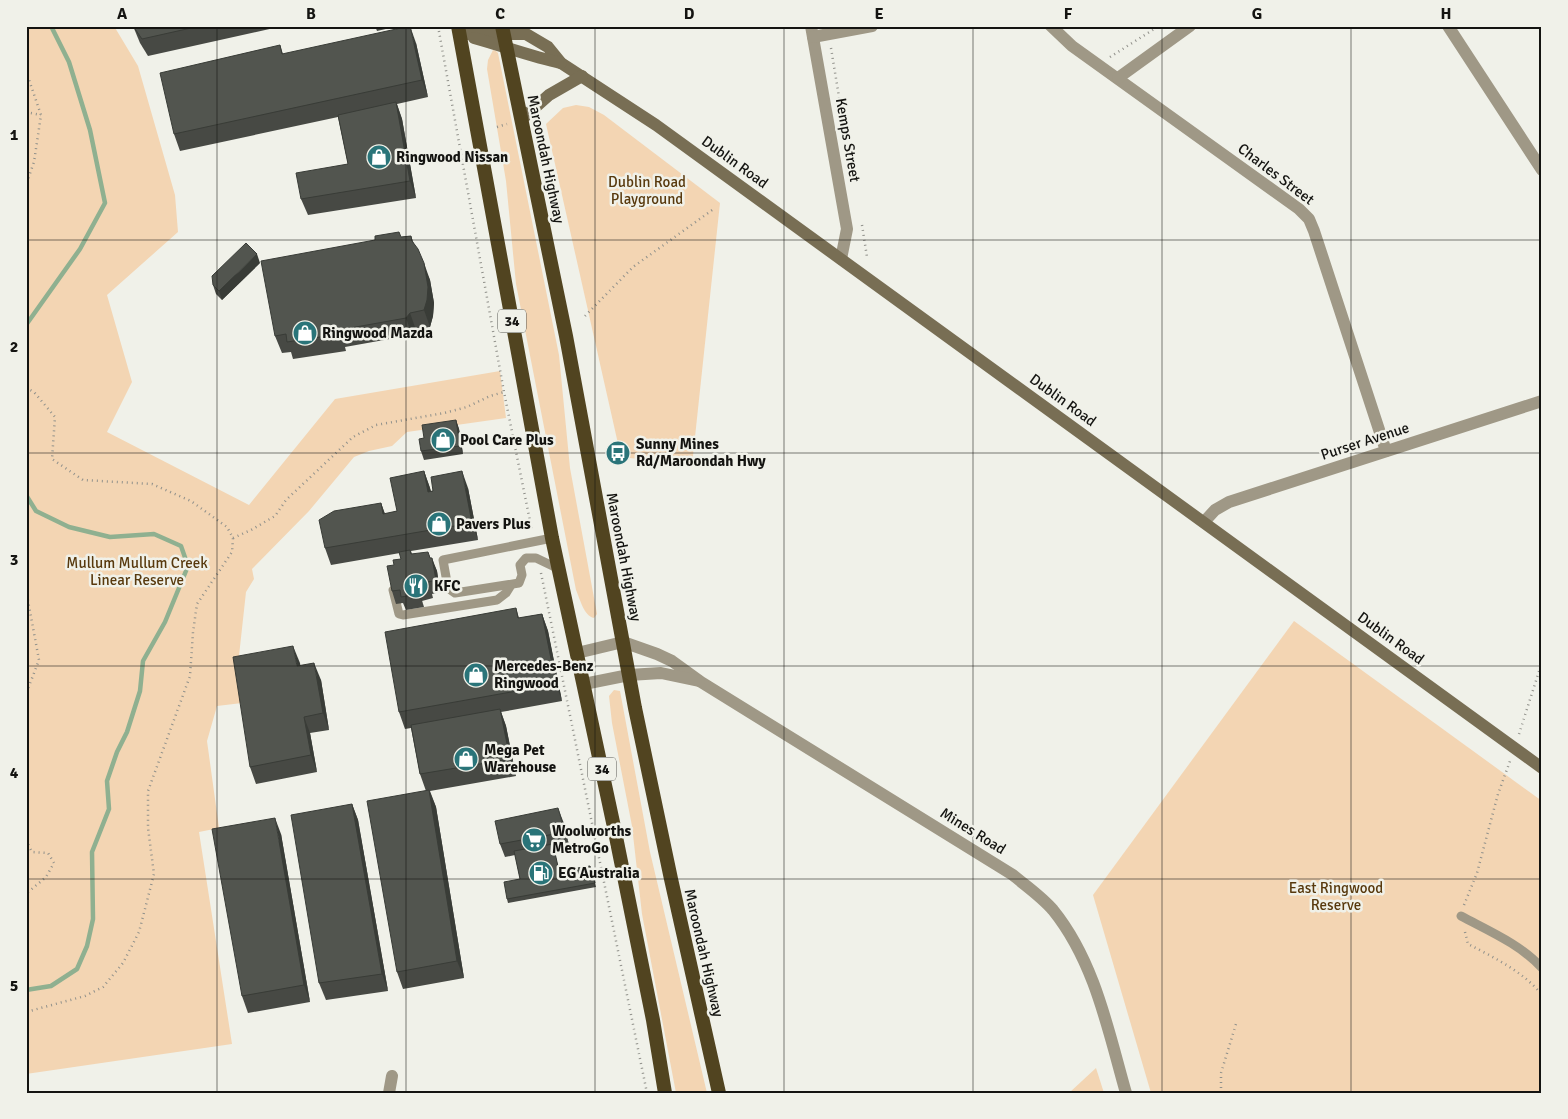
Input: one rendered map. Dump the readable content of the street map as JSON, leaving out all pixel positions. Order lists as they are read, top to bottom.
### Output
{
  "streets": {
    "highway": ["Maroondah Highway", "34"],
    "main road": ["Dublin Road"],
    "street": [
      "Kemps Street",
      "Charles Street",
      "Purser Avenue",
      "Mines Road"
    ]
  },
  "crossings": [
    ["Kemps Street", "Dublin Road"],
    ["Maroondah Highway", "Dublin Road"],
    ["Maroondah Highway", "Mines Road"],
    ["Dublin Road", "34"],
    ["Dublin Road", "Purser Avenue"],
    ["Charles Street", "Purser Avenue"],
    ["34", "Mines Road"]
  ],
  "parks": ["Dublin Road Playground", "Mullum Mullum Creek Linear Reserve", "East Ringwood Reserve"],
  "places": {
    "shop": [
      "Ringwood Nissan",
      "Ringwood Mazda",
      "Pool Care Plus",
      "Pavers Plus",
      "Mercedes-Benz Ringwood",
      "Mega Pet Warehouse"
    ],
    "bus stop": ["Sunny Mines Rd/Maroondah Hwy"],
    "restaurant": ["KFC"],
    "supermarket": ["Woolworths MetroGo"],
    "fuel station": ["EG Australia"]
  },
  "grid": {
    "columns": [
      "A",
      "B",
      "C",
      "D",
      "E",
      "F",
      "G",
      "H"
    ],
    "rows": [
      "1",
      "2",
      "3",
      "4",
      "5"
    ]
  }
}
